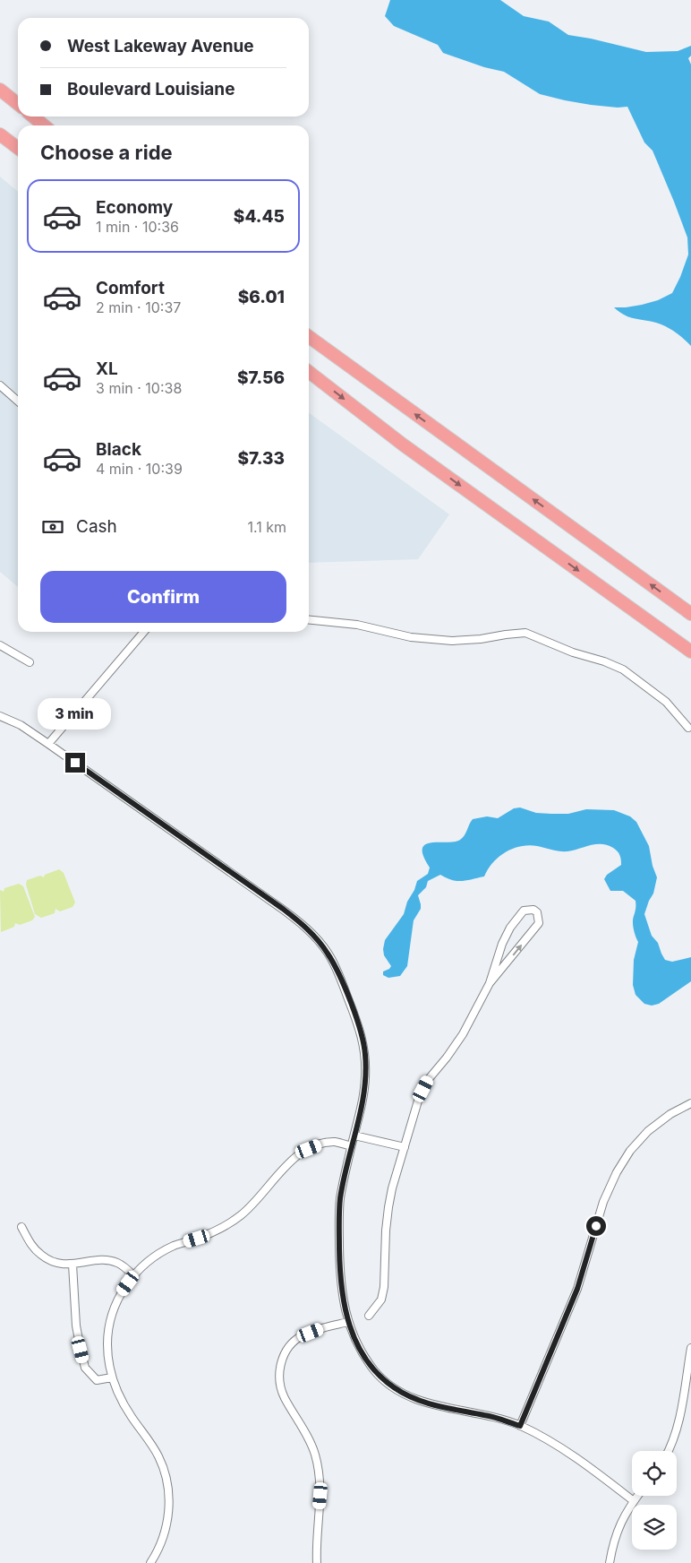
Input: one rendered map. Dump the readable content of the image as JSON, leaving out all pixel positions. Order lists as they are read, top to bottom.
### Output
{
  "page": {
    "banner": ["West Lakeway Avenue", "Boulevard Louisiane"],
    "heading": "Choose a ride",
    "list": [
      {
        "name": "Economy",
        "note": "1 min · 10:36",
        "value": "$4.45"
      },
      {
        "name": "Comfort",
        "note": "2 min · 10:37",
        "value": "$6.01"
      },
      {
        "name": "XL",
        "note": "3 min · 10:38",
        "value": "$7.56"
      },
      {
        "name": "Black",
        "note": "4 min · 10:39",
        "value": "$7.33"
      }
    ],
    "pay": ["Cash", "1.1 km"],
    "buttons": "Confirm",
    "bubble": "3 min"
  }
}
